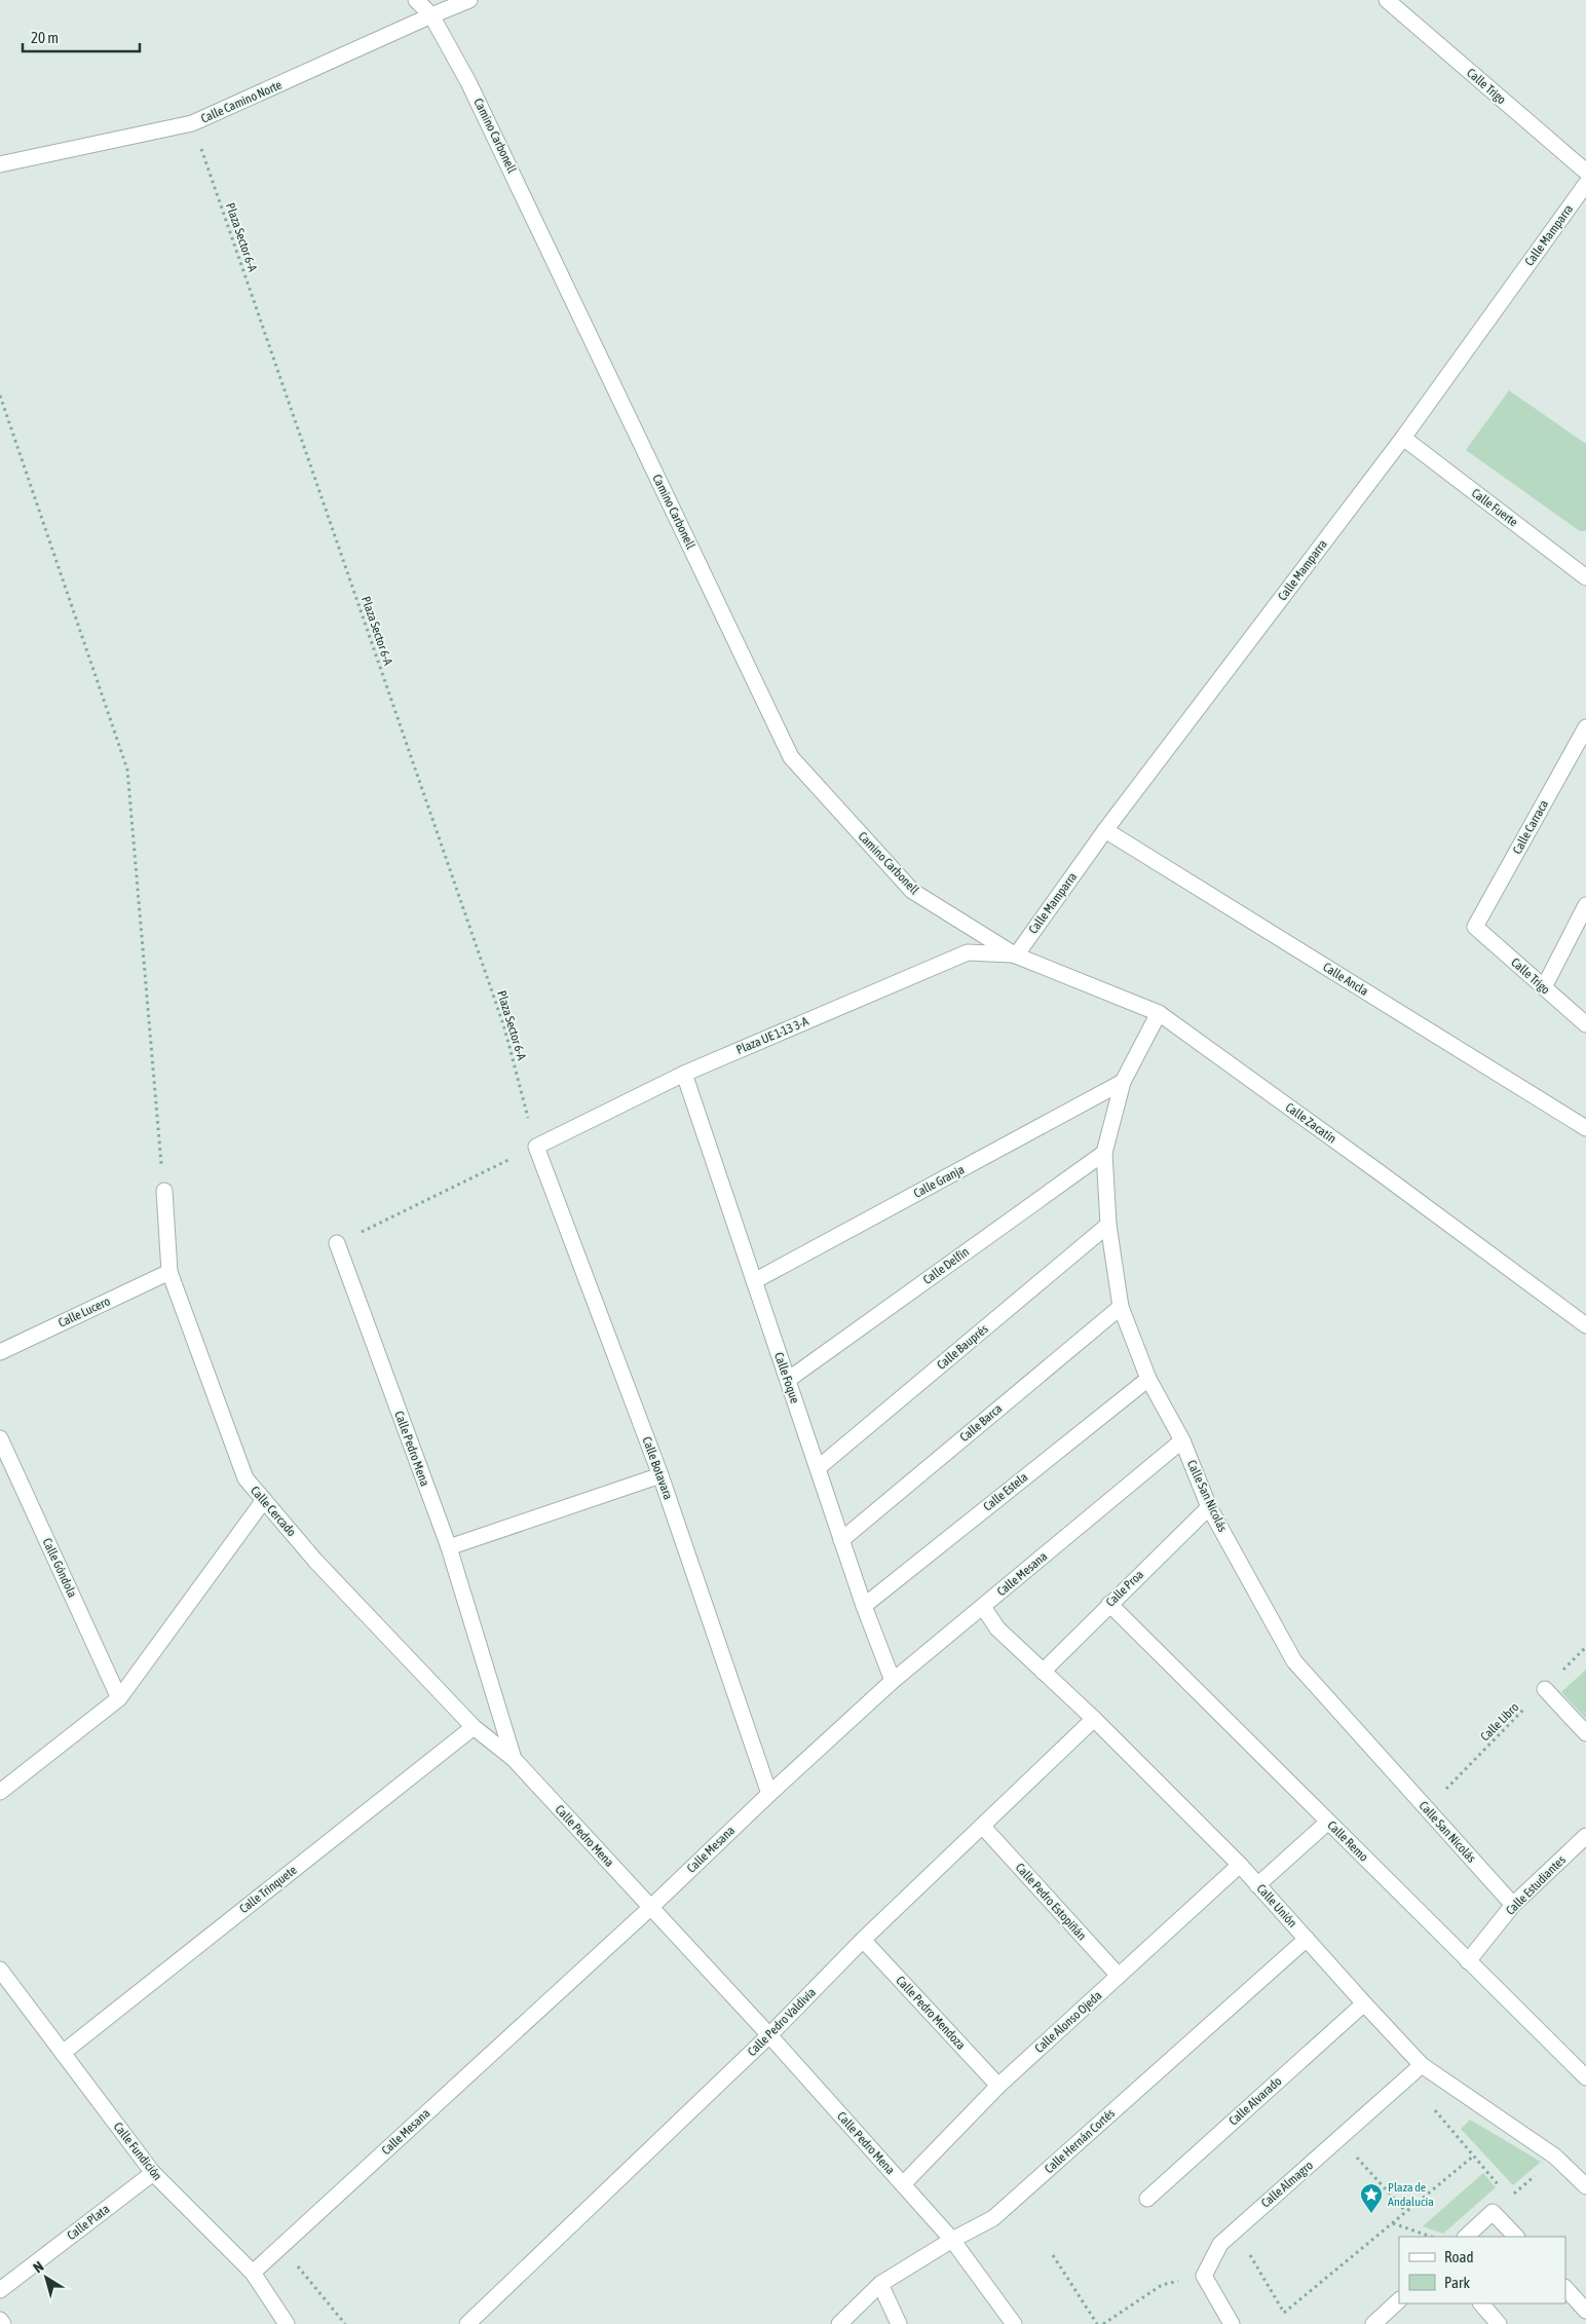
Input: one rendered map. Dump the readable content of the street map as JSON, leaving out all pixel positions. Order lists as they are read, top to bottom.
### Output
{
  "streets": {
    "street": [
      "Calle Trigo",
      "Calle Camino Norte",
      "Camino Carbonell",
      "Calle Mamparra",
      "Calle Fuerte",
      "Calle Carraca",
      "Calle Ancla",
      "Plaza UE 1-13 3-A",
      "Calle Zacatín",
      "Calle Granja",
      "Calle Delfín",
      "Calle Lucero",
      "Calle Bauprés",
      "Calle Foque",
      "Calle Barca",
      "Calle Pedro Mena",
      "Calle Botavara",
      "Calle Estela",
      "Calle San Nicolás",
      "Calle Cercado",
      "Calle Góndola",
      "Calle Mesana",
      "Calle Proa",
      "Calle Remo",
      "Calle Estudiantes",
      "Calle Trinquete",
      "Calle Pedro Estopiñán",
      "Calle Unión",
      "Calle Pedro Mendoza",
      "Calle Pedro Valdivia",
      "Calle Alonso Ojeda",
      "Calle Alvarado",
      "Calle Hernán Cortés",
      "Calle Fundición",
      "Calle Almagro",
      "Calle Plata"
    ],
    "path": ["Plaza Sector 6-A", "Calle Libro"]
  },
  "crossings": [
    ["Calle Trigo", "Calle Carraca"],
    ["Calle Camino Norte", "Camino Carbonell"],
    ["Calle Camino Norte", "Plaza Sector 6-A"],
    ["Camino Carbonell", "Calle Mamparra"],
    ["Camino Carbonell", "Plaza UE 1-13 3-A"],
    ["Camino Carbonell", "Calle Zacatín"],
    ["Calle Mamparra", "Calle Fuerte"],
    ["Calle Mamparra", "Calle Ancla"],
    ["Calle Mamparra", "Plaza UE 1-13 3-A"],
    ["Calle Mamparra", "Calle Zacatín"],
    ["Plaza Sector 6-A", "Plaza UE 1-13 3-A"],
    ["Plaza Sector 6-A", "Calle Botavara"],
    ["Plaza UE 1-13 3-A", "Calle Zacatín"],
    ["Plaza UE 1-13 3-A", "Calle Foque"],
    ["Plaza UE 1-13 3-A", "Calle Botavara"],
    ["Calle Zacatín", "Calle San Nicolás"],
    ["Calle Granja", "Calle Foque"],
    ["Calle Granja", "Calle San Nicolás"],
    ["Calle Delfín", "Calle Foque"],
    ["Calle Delfín", "Calle San Nicolás"],
    ["Calle Lucero", "Calle Cercado"],
    ["Calle Bauprés", "Calle Foque"],
    ["Calle Bauprés", "Calle San Nicolás"],
    ["Calle Foque", "Calle Barca"],
    ["Calle Foque", "Calle Estela"],
    ["Calle Foque", "Calle Mesana"],
    ["Calle Barca", "Calle San Nicolás"],
    ["Calle Pedro Mena", "Calle Cercado"],
    ["Calle Pedro Mena", "Calle Mesana"],
    ["Calle Pedro Mena", "Calle Pedro Valdivia"],
    ["Calle Pedro Mena", "Calle Alonso Ojeda"],
    ["Calle Pedro Mena", "Calle Hernán Cortés"],
    ["Calle Botavara", "Calle Mesana"],
    ["Calle Estela", "Calle San Nicolás"],
    ["Calle San Nicolás", "Calle Mesana"],
    ["Calle San Nicolás", "Calle Proa"],
    ["Calle San Nicolás", "Calle Libro"],
    ["Calle San Nicolás", "Calle Estudiantes"],
    ["Calle Cercado", "Calle Trinquete"],
    ["Calle Mesana", "Calle Unión"],
    ["Calle Mesana", "Calle Fundición"],
    ["Calle Proa", "Calle Remo"],
    ["Calle Proa", "Calle Unión"],
    ["Calle Remo", "Calle Estudiantes"],
    ["Calle Trinquete", "Calle Fundición"],
    ["Calle Pedro Estopiñán", "Calle Pedro Valdivia"],
    ["Calle Pedro Estopiñán", "Calle Alonso Ojeda"],
    ["Calle Unión", "Calle Pedro Valdivia"],
    ["Calle Unión", "Calle Alonso Ojeda"],
    ["Calle Unión", "Calle Alvarado"],
    ["Calle Unión", "Calle Hernán Cortés"],
    ["Calle Unión", "Calle Almagro"],
    ["Calle Pedro Mendoza", "Calle Pedro Valdivia"],
    ["Calle Pedro Mendoza", "Calle Alonso Ojeda"],
    ["Calle Fundición", "Calle Plata"]
  ],
  "places": {
    "place": ["Plaza de Andalucía"]
  },
  "legend": ["Road", "Park"],
  "scale_bar": "20 m",
  "north": "top left"
}
